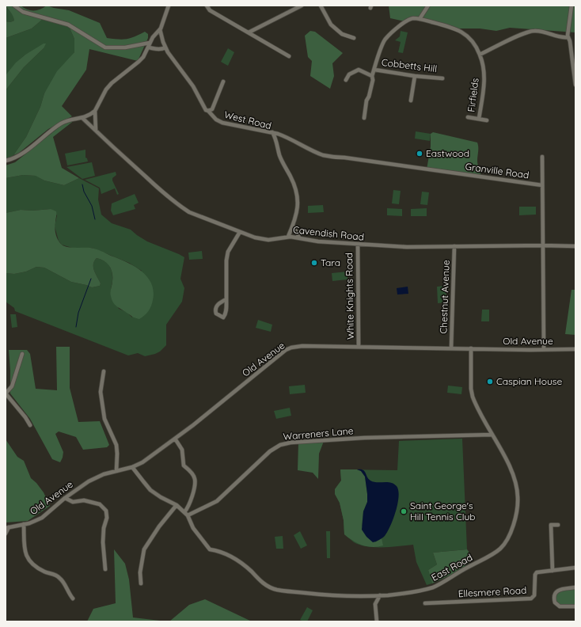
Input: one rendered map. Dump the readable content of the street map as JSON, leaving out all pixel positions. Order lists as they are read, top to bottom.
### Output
{
  "streets": {
    "street": [
      "Cobbetts Hill",
      "Firfields",
      "West Road",
      "Granville Road",
      "Cavendish Road",
      "White Knights Road",
      "Chestnut Avenue",
      "Old Avenue",
      "Warreners Lane",
      "East Road",
      "Ellesmere Road"
    ]
  },
  "crossings": [
    ["Cobbetts Hill", "Firfields"],
    ["West Road", "Granville Road"],
    ["West Road", "Cavendish Road"],
    ["Cavendish Road", "White Knights Road"],
    ["Cavendish Road", "Chestnut Avenue"],
    ["White Knights Road", "Old Avenue"],
    ["Chestnut Avenue", "Old Avenue"],
    ["Old Avenue", "East Road"],
    ["Warreners Lane", "East Road"]
  ],
  "places": [
    "Eastwood",
    "Tara",
    "Caspian House",
    "Saint George's Hill Tennis Club"
  ]
}
